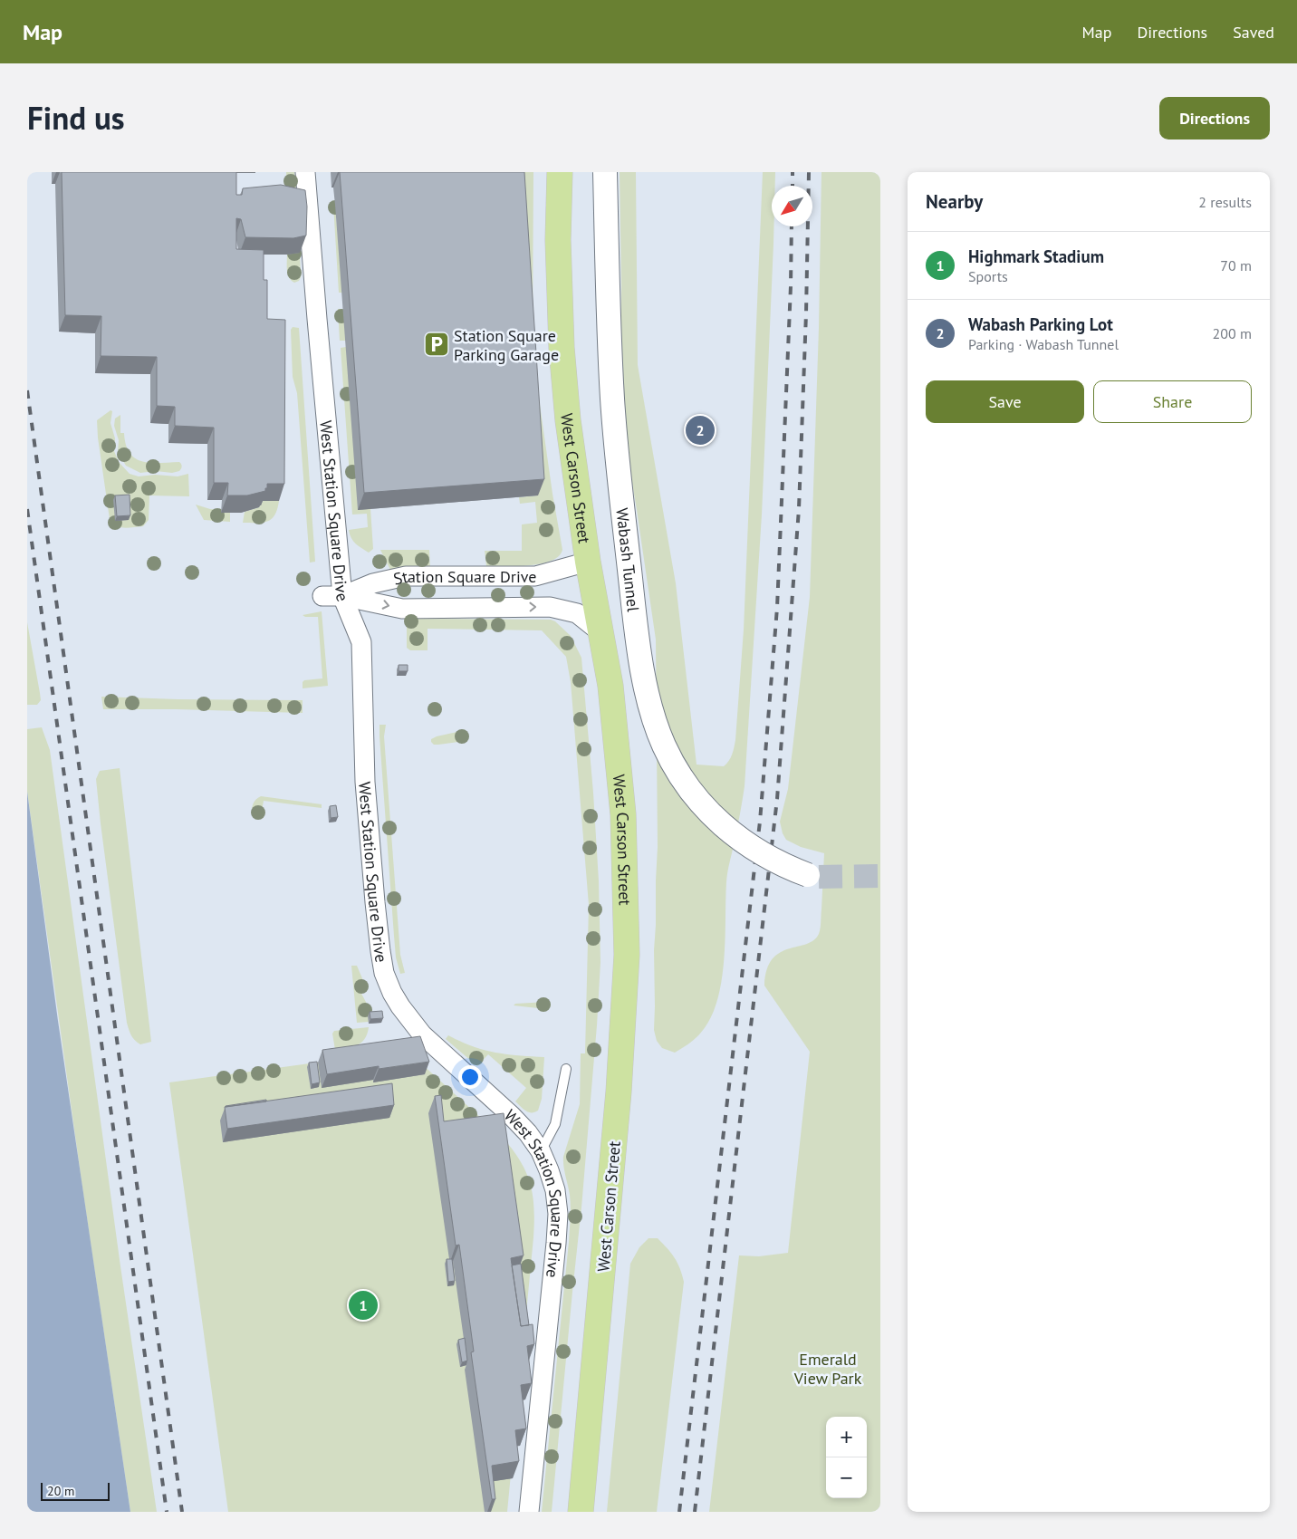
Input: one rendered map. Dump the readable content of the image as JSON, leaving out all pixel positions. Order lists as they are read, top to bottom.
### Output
{
  "streets": {
    "main road": ["West Carson Street"],
    "street": ["West Station Square Drive", "Wabash Tunnel", "Station Square Drive"]
  },
  "crossings": [
    ["West Carson Street", "Station Square Drive"],
    ["West Station Square Drive", "Station Square Drive"]
  ],
  "parks": ["Emerald View Park"],
  "places": {
    "parking": ["Station Square Parking Garage"]
  },
  "scale_bar": "20 m",
  "north": "bottom left",
  "page": {
    "header": "Map",
    "nav": ["Map", "Directions", "Saved"],
    "title": "Find us",
    "buttons": [
      "Directions",
      ["Save", "Share"]
    ],
    "heading": ["Nearby", "2 results"],
    "list": [
      {
        "mark": "1",
        "name": "Highmark Stadium",
        "note": "Sports",
        "value": "70 m"
      },
      {
        "mark": "2",
        "name": "Wabash Parking Lot",
        "note": "Parking · Wabash Tunnel",
        "value": "200 m"
      }
    ],
    "pins": ["2", "1"],
    "map_buttons": ["+", "−"],
    "scale": "20 m"
  }
}
